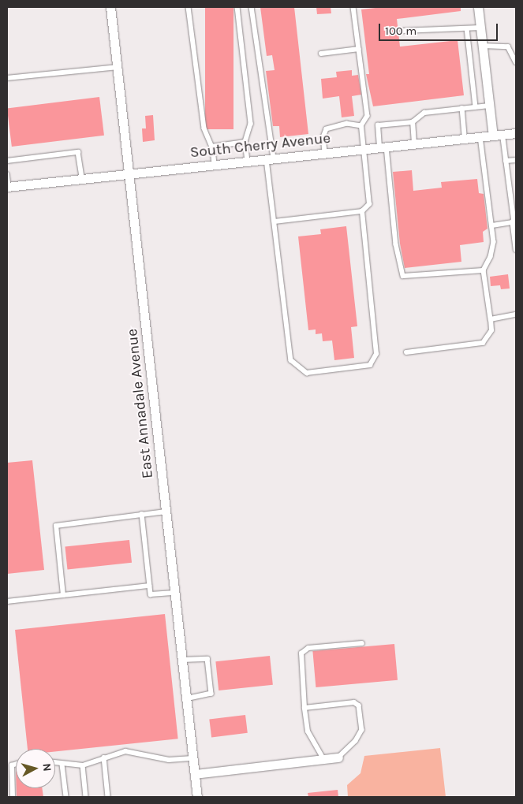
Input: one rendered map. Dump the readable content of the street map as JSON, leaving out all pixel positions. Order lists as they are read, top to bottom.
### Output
{
  "streets": {
    "street": ["South Cherry Avenue", "East Annadale Avenue"]
  },
  "crossings": [
    ["South Cherry Avenue", "East Annadale Avenue"]
  ],
  "scale_bar": "100 m",
  "north": "right"
}
